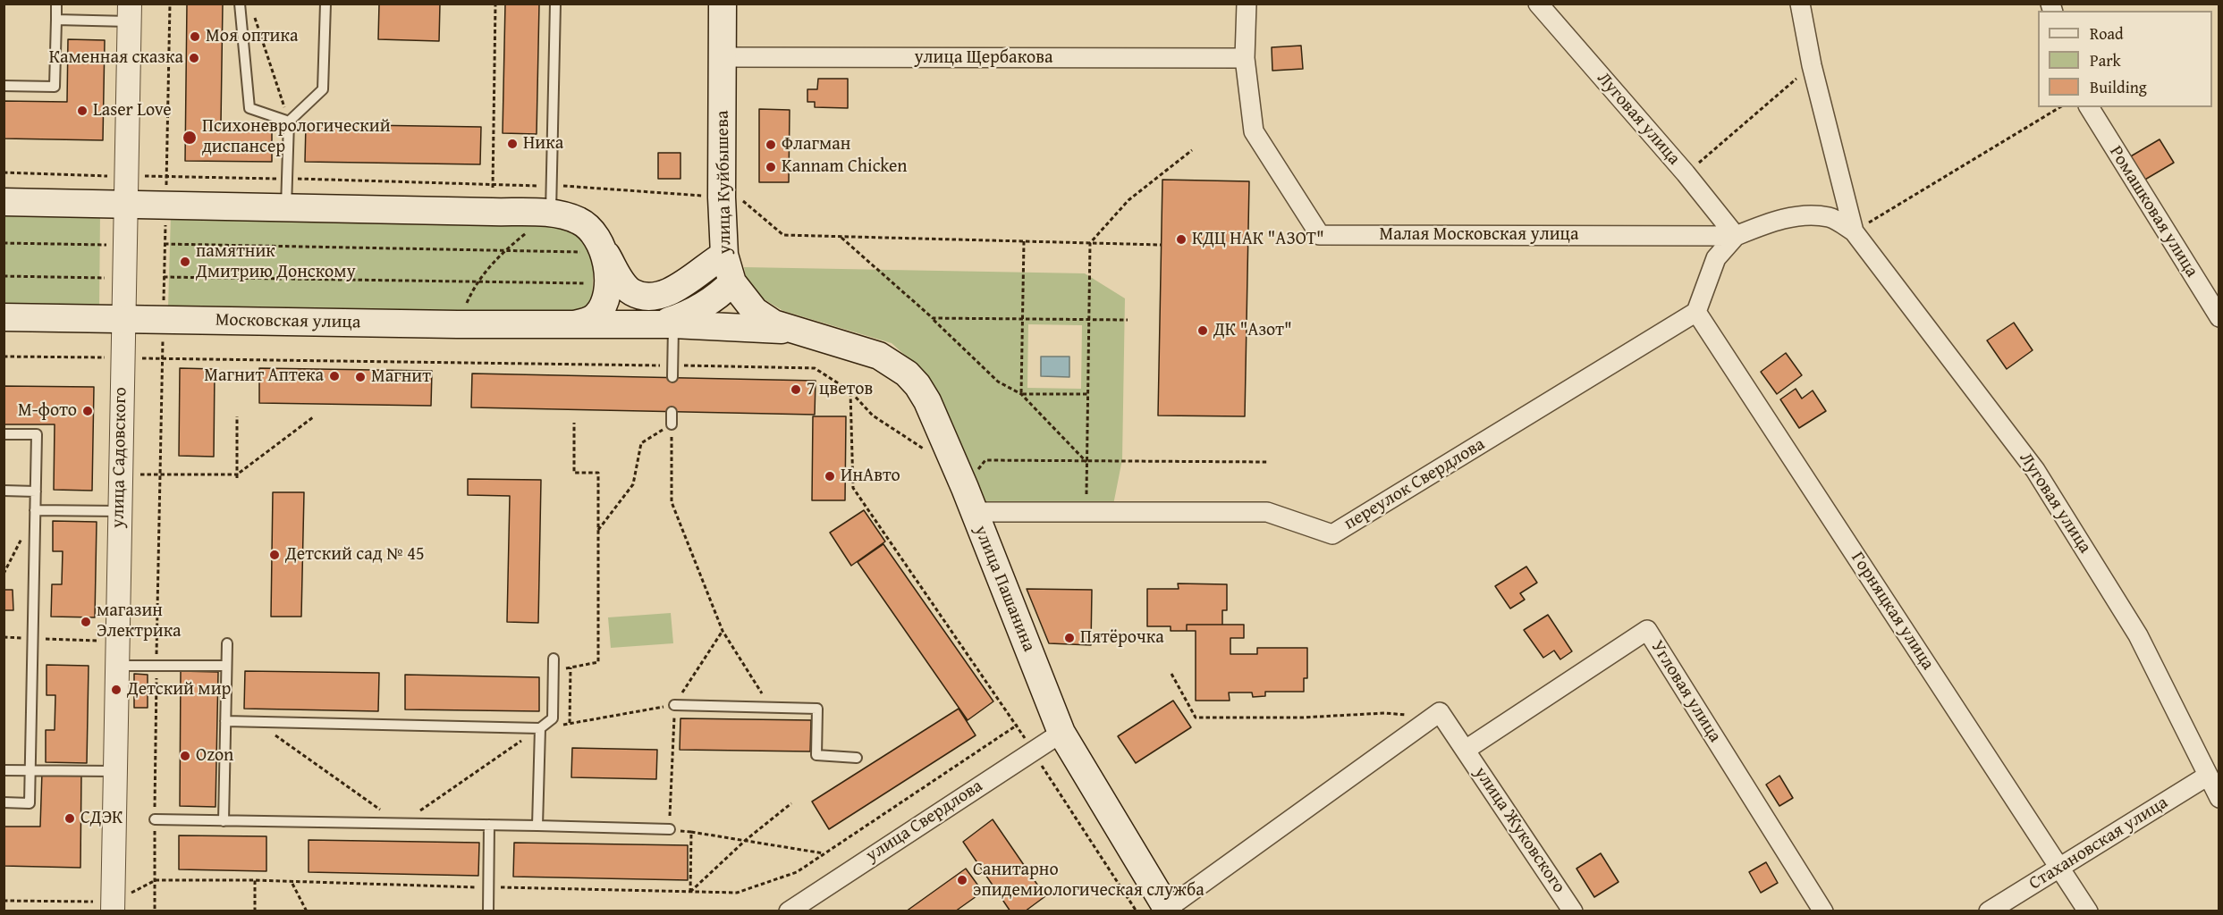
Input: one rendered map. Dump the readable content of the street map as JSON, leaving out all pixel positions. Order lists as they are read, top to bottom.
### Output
{
  "streets": {
    "main road": ["улица Куйбышева", "Московская улица", "улица Пашанина"],
    "street": [
      "улица Щербакова",
      "Луговая улица",
      "Ромашковая улица",
      "Малая Московская улица",
      "улица Садовского",
      "переулок Свердлова",
      "Горняцкая улица",
      "Угловая улица",
      "улица Свердлова",
      "улица Жуковского",
      "Стахановская улица"
    ]
  },
  "crossings": [
    ["улица Щербакова", "улица Куйбышева"],
    ["улица Щербакова", "Малая Московская улица"],
    ["Луговая улица", "Малая Московская улица"],
    ["Луговая улица", "переулок Свердлова"],
    ["Луговая улица", "Горняцкая улица"],
    ["Луговая улица", "Стахановская улица"],
    ["улица Куйбышева", "Московская улица"],
    ["улица Куйбышева", "улица Пашанина"],
    ["Московская улица", "улица Садовского"],
    ["Московская улица", "улица Пашанина"],
    ["переулок Свердлова", "улица Пашанина"],
    ["переулок Свердлова", "Горняцкая улица"],
    ["улица Пашанина", "улица Свердлова"],
    ["Горняцкая улица", "Стахановская улица"],
    ["Угловая улица", "улица Жуковского"]
  ],
  "places": [
    "Моя оптика",
    "Каменная сказка",
    "Laser Love",
    "Психоневрологический диспансер",
    "Ника",
    "Флагман",
    "Kannam Chicken",
    "КДЦ НАК \"АЗОТ\"",
    "памятник Дмитрию Донскому",
    "ДК \"Азот\"",
    "Магнит Аптека",
    "Магнит",
    "7 цветов",
    "М-фото",
    "ИнАвто",
    "Детский сад № 45",
    "магазин Электрика",
    "Пятёрочка",
    "Детский мир",
    "Ozon",
    "СДЭК",
    "Санитарно эпидемиологическая служба"
  ],
  "legend": ["Road", "Park", "Building"]
}
